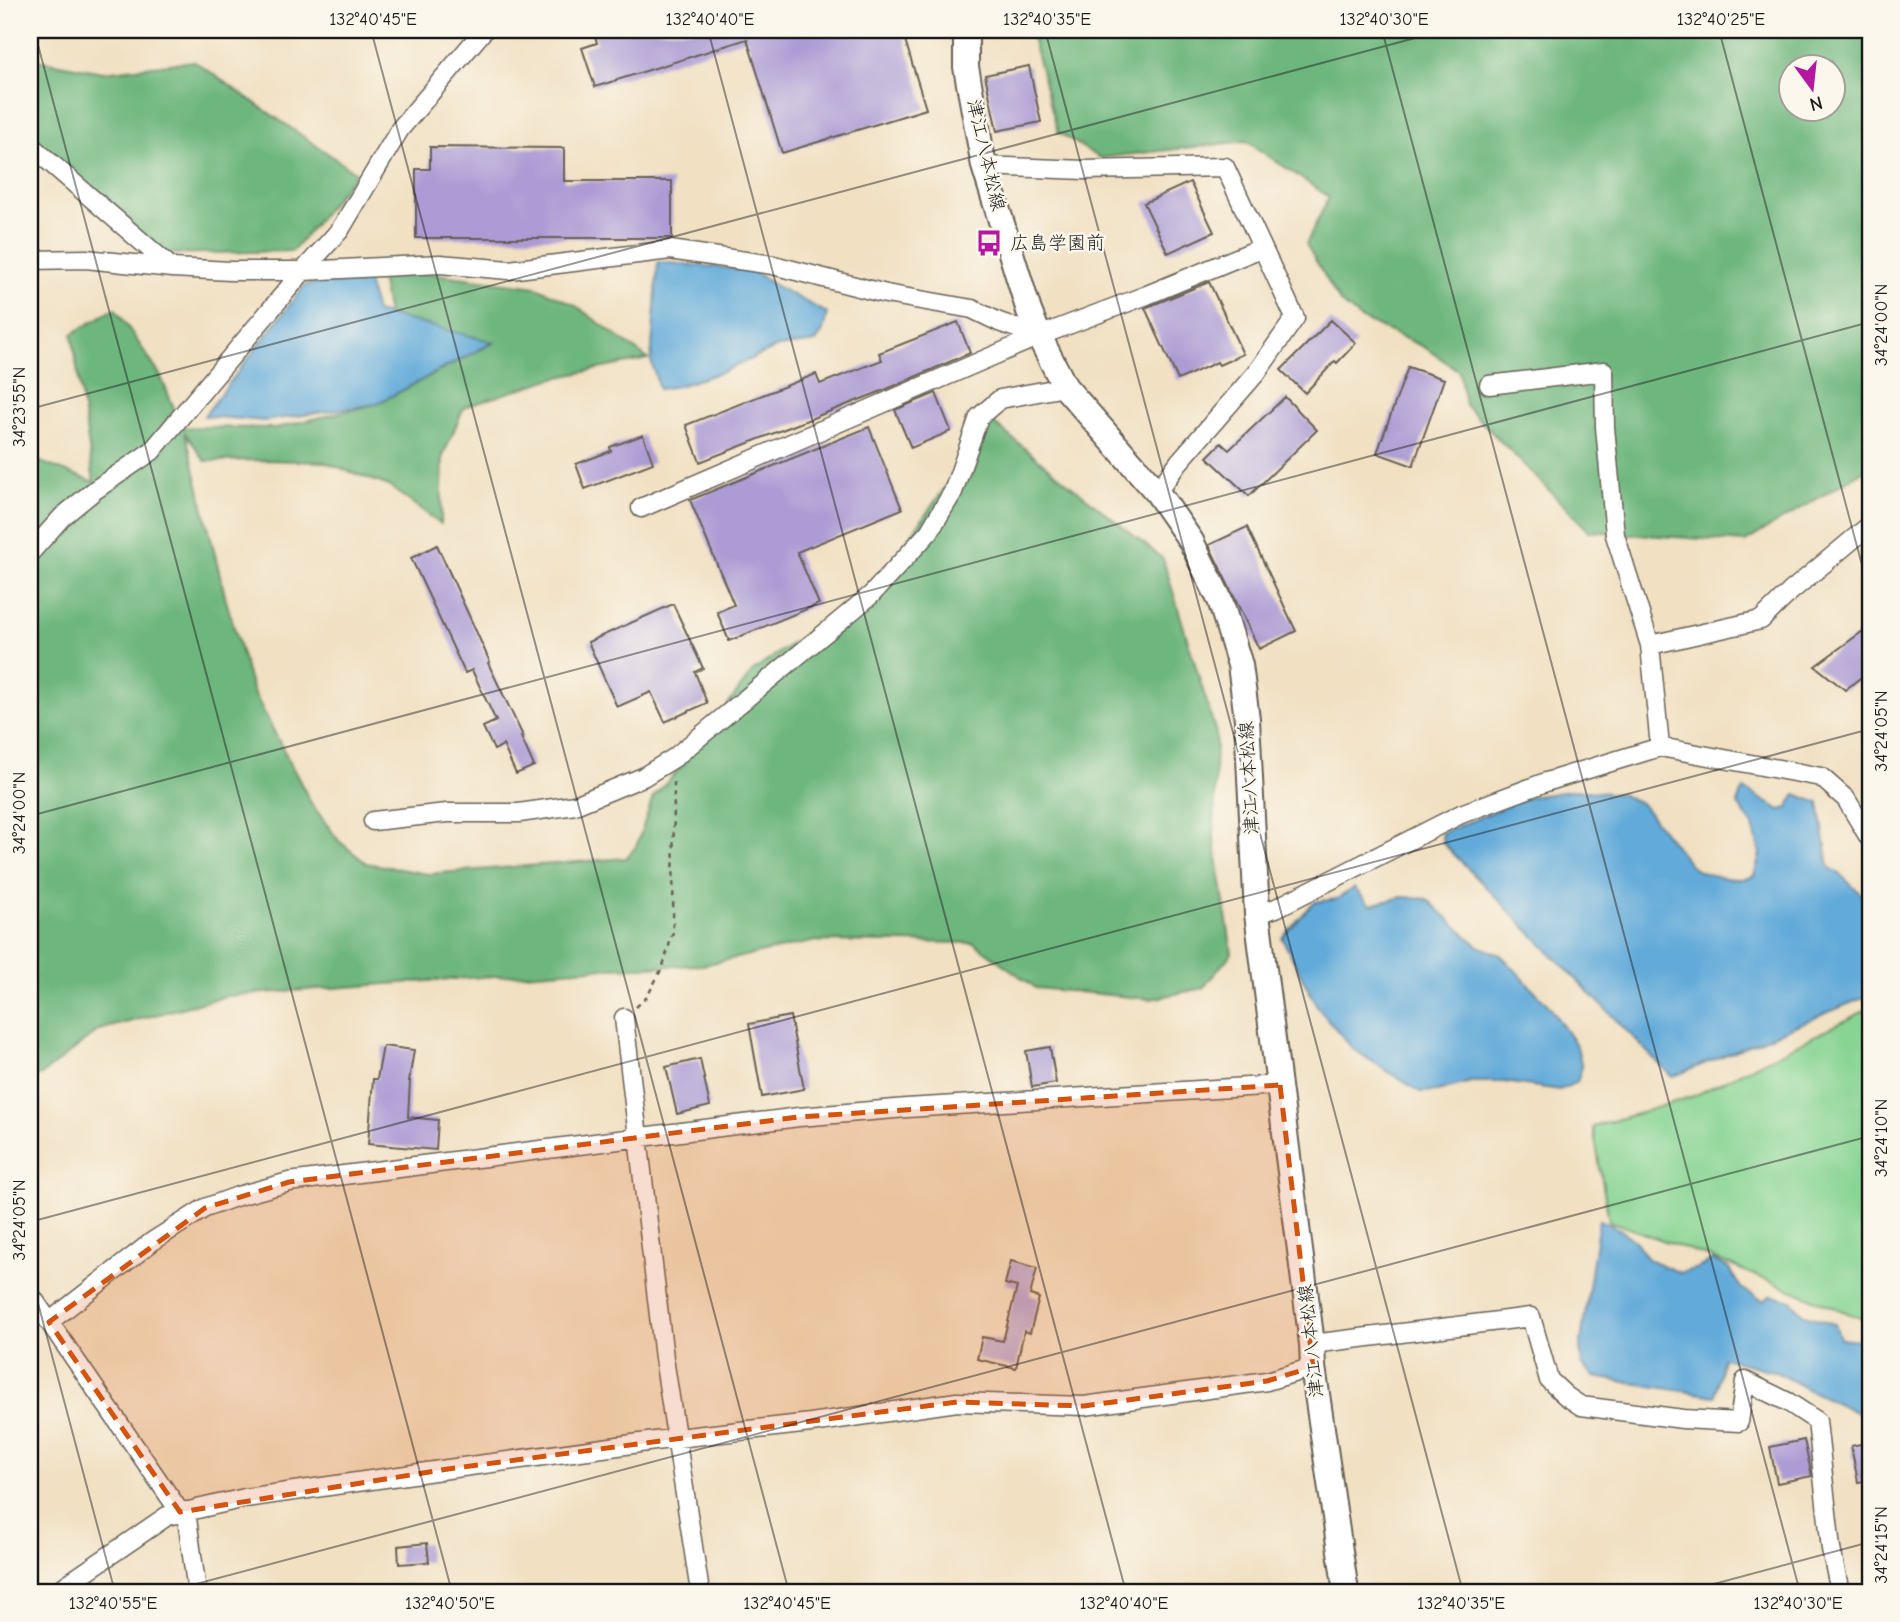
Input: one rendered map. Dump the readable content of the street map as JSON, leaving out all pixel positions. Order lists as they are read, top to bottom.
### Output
{
  "streets": {
    "main road": ["津江八本松線"]
  },
  "places": {
    "bus stop": ["広島学園前"]
  },
  "north": "bottom",
  "coordinates": [
    "132°40'45\"E",
    "132°40'40\"E",
    "132°40'35\"E",
    "132°40'30\"E",
    "132°40'25\"E",
    "34°24'00\"N",
    "34°23'55\"N",
    "34°24'05\"N",
    "34°24'10\"N",
    "34°24'15\"N",
    "132°40'55\"E",
    "132°40'50\"E"
  ]
}
